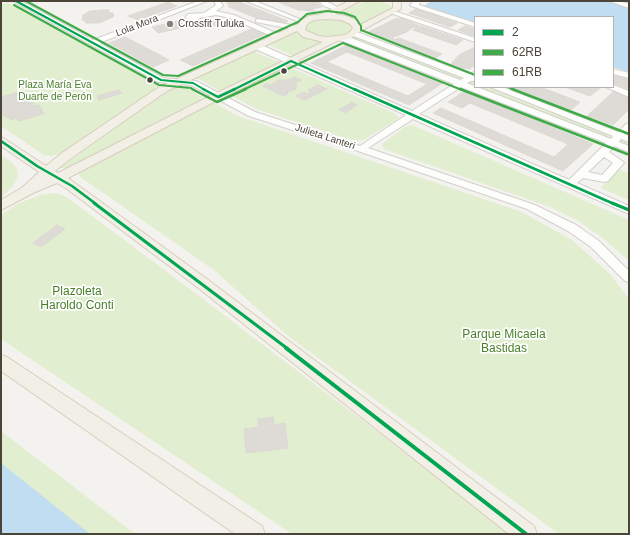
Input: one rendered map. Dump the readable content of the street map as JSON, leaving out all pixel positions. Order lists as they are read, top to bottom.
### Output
{
  "streets": {
    "street": ["Lola Mora", "Julieta Lanteri"]
  },
  "crossings": [
    ["Lola Mora", "Julieta Lanteri"]
  ],
  "parks": ["Plaza María Eva Duarte de Perón", "Plazoleta Haroldo Conti", "Parque Micaela Bastidas"],
  "places": ["Crossfit Tuluka"],
  "lines": ["transit line 2", "transit line 61RB", "transit line 62RB"],
  "legend": ["2", "62RB", "61RB"]
}
